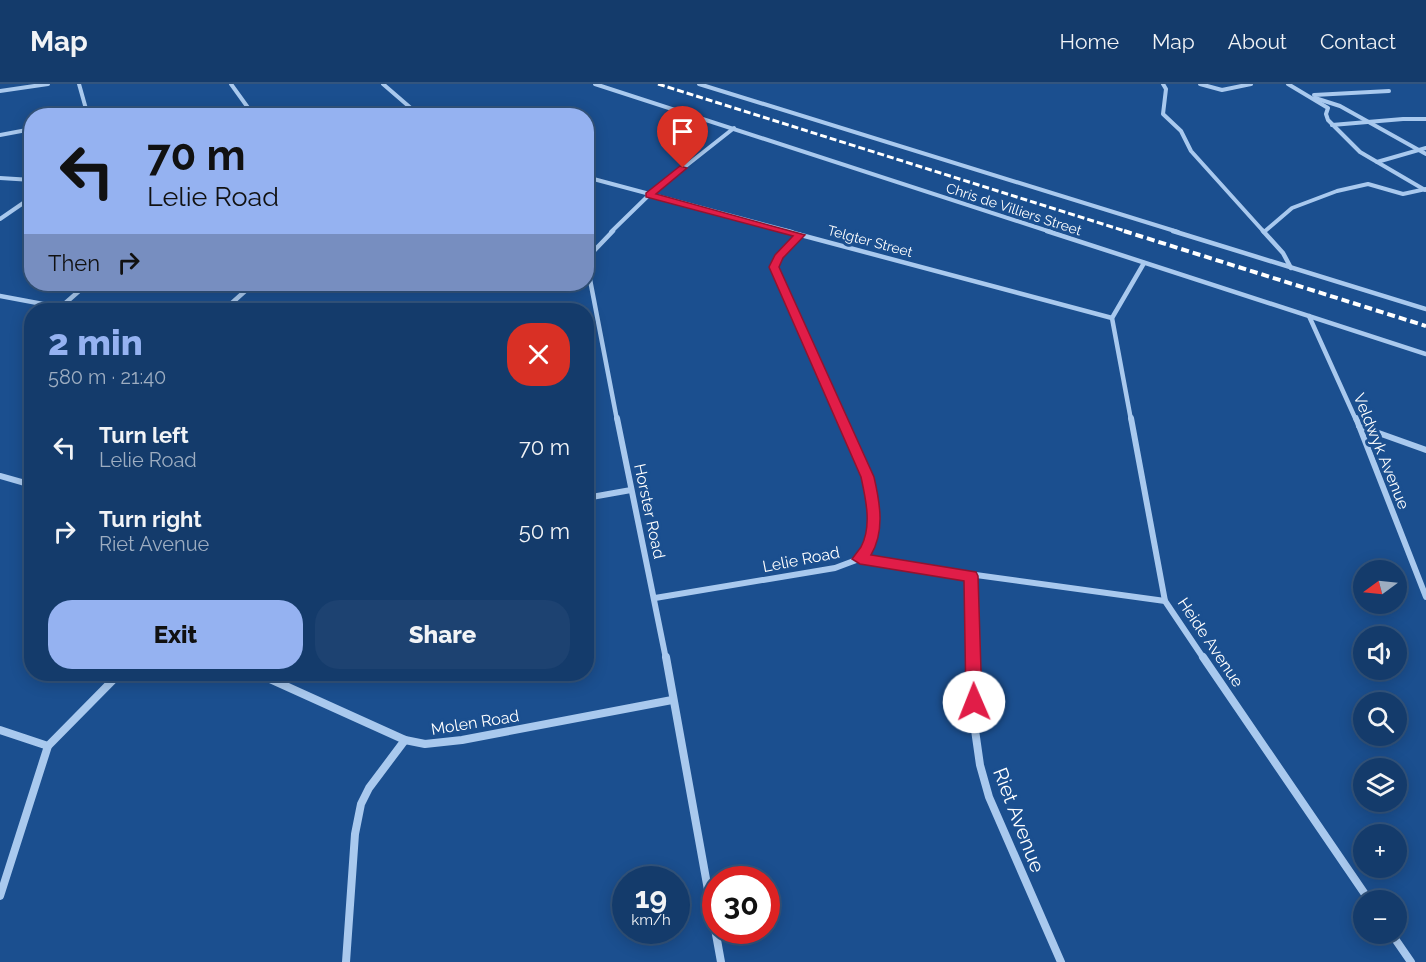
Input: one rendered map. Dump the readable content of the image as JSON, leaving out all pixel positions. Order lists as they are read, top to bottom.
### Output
{
  "streets": {
    "street": [
      "Chris de Villiers Street",
      "Telgter Street",
      "Veldwyk Avenue",
      "Horster Road",
      "Lelie Road",
      "Heide Avenue",
      "Molen Road",
      "Riet Avenue"
    ]
  },
  "crossings": [
    ["Chris de Villiers Street", "Veldwyk Avenue"],
    ["Chris de Villiers Street", "Horster Road"],
    ["Telgter Street", "Horster Road"],
    ["Telgter Street", "Heide Avenue"],
    ["Horster Road", "Lelie Road"],
    ["Horster Road", "Molen Road"],
    ["Lelie Road", "Heide Avenue"],
    ["Lelie Road", "Riet Avenue"]
  ],
  "north": "left",
  "page": {
    "header": "Map",
    "nav": [
      "Home",
      "Map",
      "About",
      "Contact"
    ],
    "turn": ["70 m", "Lelie Road"],
    "then": "Then",
    "heading": ["2 min", "580 m · 21:40"],
    "list": [
      {
        "name": "Turn left",
        "note": "Lelie Road",
        "value": "70 m"
      },
      {
        "name": "Turn right",
        "note": "Riet Avenue",
        "value": "50 m"
      }
    ],
    "map_buttons": ["+", "−"],
    "buttons": ["Exit", "Share"],
    "speed": "19 km/h",
    "limit": "30"
  }
}
